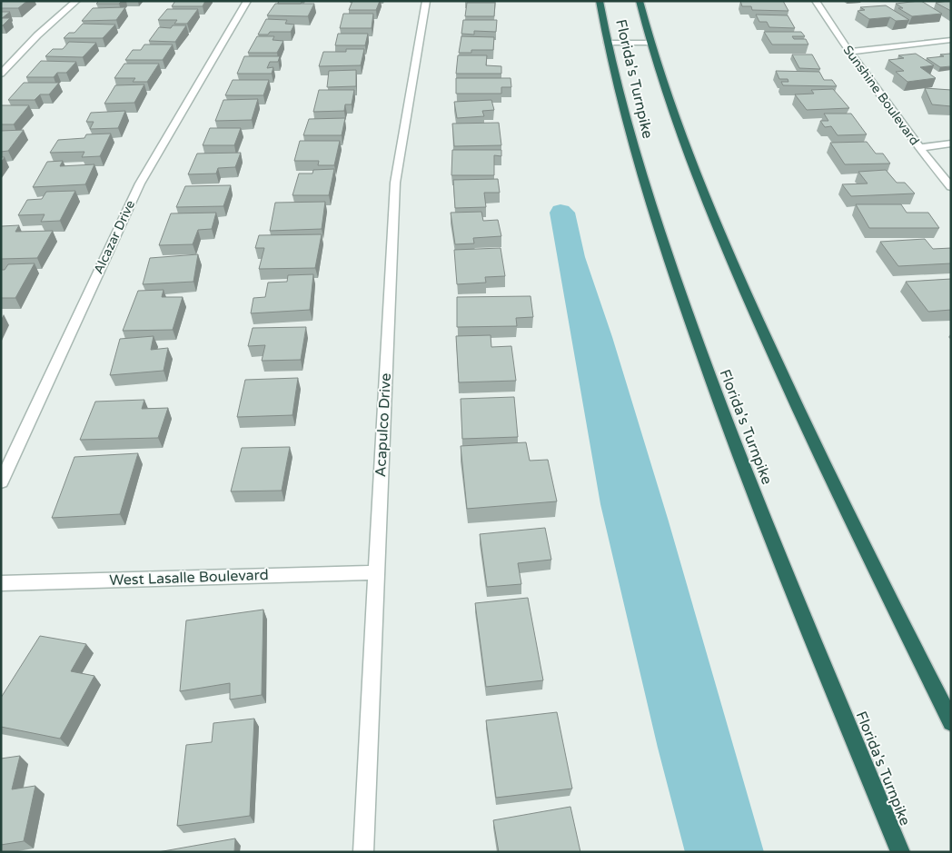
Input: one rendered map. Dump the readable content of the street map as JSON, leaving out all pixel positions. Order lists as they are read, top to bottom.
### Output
{
  "streets": {
    "highway": ["Florida's Turnpike"],
    "street": [
      "Sunshine Boulevard",
      "Alcazar Drive",
      "Acapulco Drive",
      "West Lasalle Boulevard"
    ]
  },
  "crossings": [
    ["Acapulco Drive", "West Lasalle Boulevard"]
  ]
}
